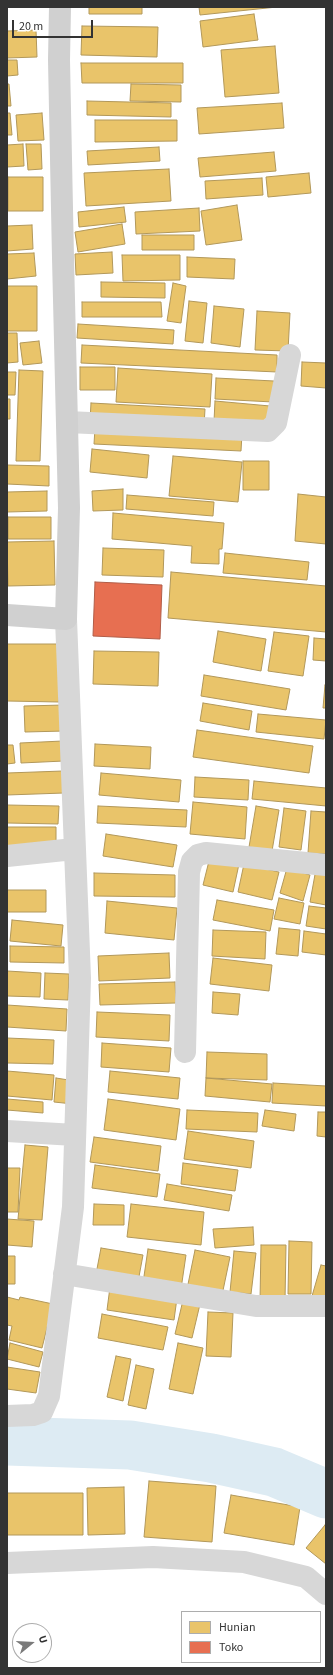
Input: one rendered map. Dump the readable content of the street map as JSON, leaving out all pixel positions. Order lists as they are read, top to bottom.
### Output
{
  "legend": ["Hunian", "Toko"],
  "scale_bar": "20 m",
  "north": "right"
}
